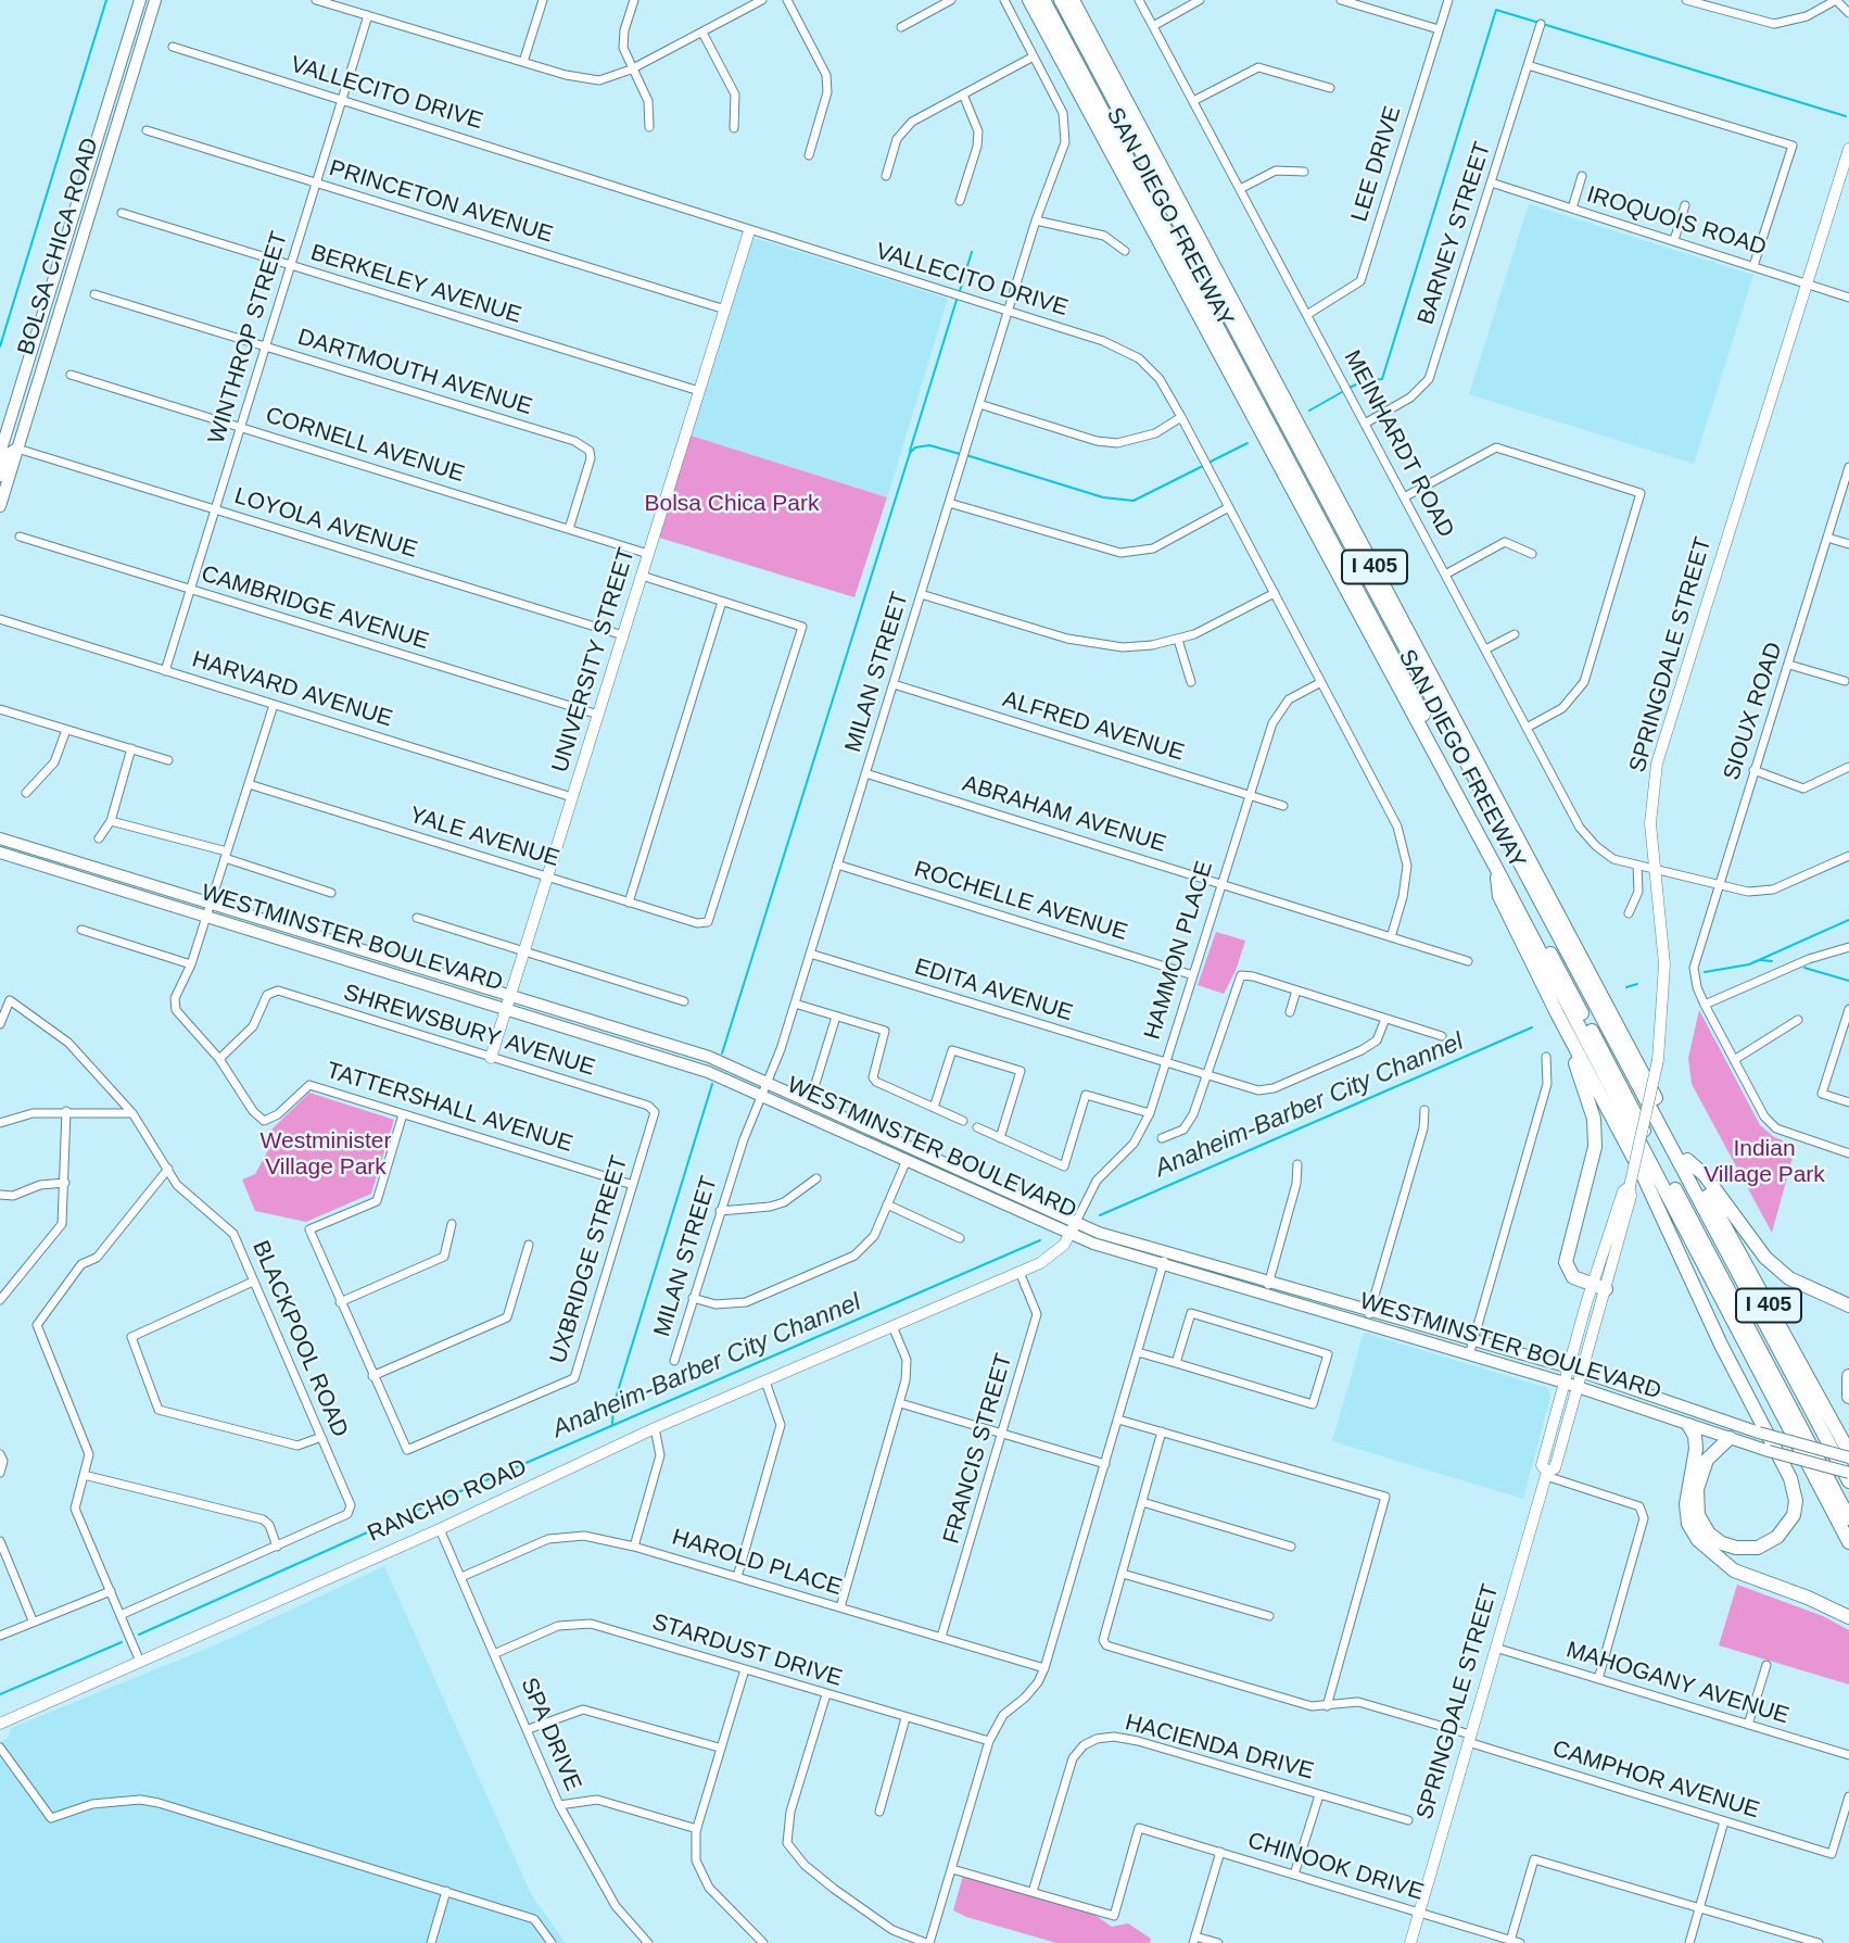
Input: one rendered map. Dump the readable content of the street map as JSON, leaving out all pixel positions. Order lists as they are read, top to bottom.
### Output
{
  "streets": {
    "highway": ["SAN DIEGO FREEWAY", "I 405"],
    "main road": ["BOLSA CHICA ROAD", "WESTMINSTER BOULEVARD"],
    "street": [
      "VALLECITO DRIVE",
      "LEE DRIVE",
      "PRINCETON AVENUE",
      "IROQUOIS ROAD",
      "BARNEY STREET",
      "BERKELEY AVENUE",
      "WINTHROP STREET",
      "DARTMOUTH AVENUE",
      "MEINHARDT ROAD",
      "CORNELL AVENUE",
      "LOYOLA AVENUE",
      "CAMBRIDGE AVENUE",
      "SPRINGDALE STREET",
      "UNIVERSITY STREET",
      "MILAN STREET",
      "HARVARD AVENUE",
      "SIOUX ROAD",
      "ALFRED AVENUE",
      "ABRAHAM AVENUE",
      "YALE AVENUE",
      "ROCHELLE AVENUE",
      "HAMMON PLACE",
      "EDITA AVENUE",
      "SHREWSBURY AVENUE",
      "TATTERSHALL AVENUE",
      "UXBRIDGE STREET",
      "BLACKPOOL ROAD",
      "FRANCIS STREET",
      "RANCHO ROAD",
      "HAROLD PLACE",
      "STARDUST DRIVE",
      "MAHOGANY AVENUE",
      "SPA DRIVE",
      "HACIENDA DRIVE",
      "CAMPHOR AVENUE",
      "CHINOOK DRIVE"
    ]
  },
  "crossings": [
    ["VALLECITO DRIVE", "WINTHROP STREET"],
    ["VALLECITO DRIVE", "UNIVERSITY STREET"],
    ["VALLECITO DRIVE", "MILAN STREET"],
    ["VALLECITO DRIVE", "ABRAHAM AVENUE"],
    ["VALLECITO DRIVE", "HAMMON PLACE"],
    ["LEE DRIVE", "MEINHARDT ROAD"],
    ["PRINCETON AVENUE", "WINTHROP STREET"],
    ["PRINCETON AVENUE", "UNIVERSITY STREET"],
    ["SAN DIEGO FREEWAY", "WESTMINSTER BOULEVARD"],
    ["IROQUOIS ROAD", "BARNEY STREET"],
    ["IROQUOIS ROAD", "SPRINGDALE STREET"],
    ["BARNEY STREET", "MEINHARDT ROAD"],
    ["BOLSA CHICA ROAD", "LOYOLA AVENUE"],
    ["BERKELEY AVENUE", "WINTHROP STREET"],
    ["BERKELEY AVENUE", "UNIVERSITY STREET"],
    ["WINTHROP STREET", "DARTMOUTH AVENUE"],
    ["WINTHROP STREET", "CORNELL AVENUE"],
    ["WINTHROP STREET", "LOYOLA AVENUE"],
    ["WINTHROP STREET", "CAMBRIDGE AVENUE"],
    ["WINTHROP STREET", "HARVARD AVENUE"],
    ["DARTMOUTH AVENUE", "CORNELL AVENUE"],
    ["MEINHARDT ROAD", "SPRINGDALE STREET"],
    ["MEINHARDT ROAD", "SIOUX ROAD"],
    ["CORNELL AVENUE", "UNIVERSITY STREET"],
    ["LOYOLA AVENUE", "UNIVERSITY STREET"],
    ["CAMBRIDGE AVENUE", "UNIVERSITY STREET"],
    ["SPRINGDALE STREET", "WESTMINSTER BOULEVARD"],
    ["SPRINGDALE STREET", "MAHOGANY AVENUE"],
    ["SPRINGDALE STREET", "CAMPHOR AVENUE"],
    ["SPRINGDALE STREET", "CHINOOK DRIVE"],
    ["UNIVERSITY STREET", "HARVARD AVENUE"],
    ["UNIVERSITY STREET", "YALE AVENUE"],
    ["UNIVERSITY STREET", "WESTMINSTER BOULEVARD"],
    ["UNIVERSITY STREET", "SHREWSBURY AVENUE"],
    ["MILAN STREET", "ALFRED AVENUE"],
    ["MILAN STREET", "ABRAHAM AVENUE"],
    ["MILAN STREET", "ROCHELLE AVENUE"],
    ["MILAN STREET", "WESTMINSTER BOULEVARD"],
    ["MILAN STREET", "EDITA AVENUE"],
    ["ALFRED AVENUE", "HAMMON PLACE"],
    ["ABRAHAM AVENUE", "HAMMON PLACE"],
    ["ROCHELLE AVENUE", "HAMMON PLACE"],
    ["WESTMINSTER BOULEVARD", "HAMMON PLACE"],
    ["WESTMINSTER BOULEVARD", "RANCHO ROAD"],
    ["HAMMON PLACE", "EDITA AVENUE"],
    ["HAMMON PLACE", "RANCHO ROAD"],
    ["SHREWSBURY AVENUE", "TATTERSHALL AVENUE"],
    ["SHREWSBURY AVENUE", "UXBRIDGE STREET"],
    ["TATTERSHALL AVENUE", "UXBRIDGE STREET"],
    ["FRANCIS STREET", "RANCHO ROAD"],
    ["FRANCIS STREET", "HAROLD PLACE"],
    ["RANCHO ROAD", "SPA DRIVE"],
    ["HAROLD PLACE", "SPA DRIVE"],
    ["STARDUST DRIVE", "SPA DRIVE"],
    ["HACIENDA DRIVE", "CHINOOK DRIVE"]
  ],
  "water": ["Anaheim-Barber City Channel"],
  "parks": ["Bolsa Chica Park", "Westminister Village Park", "Indian Village Park"]
}
